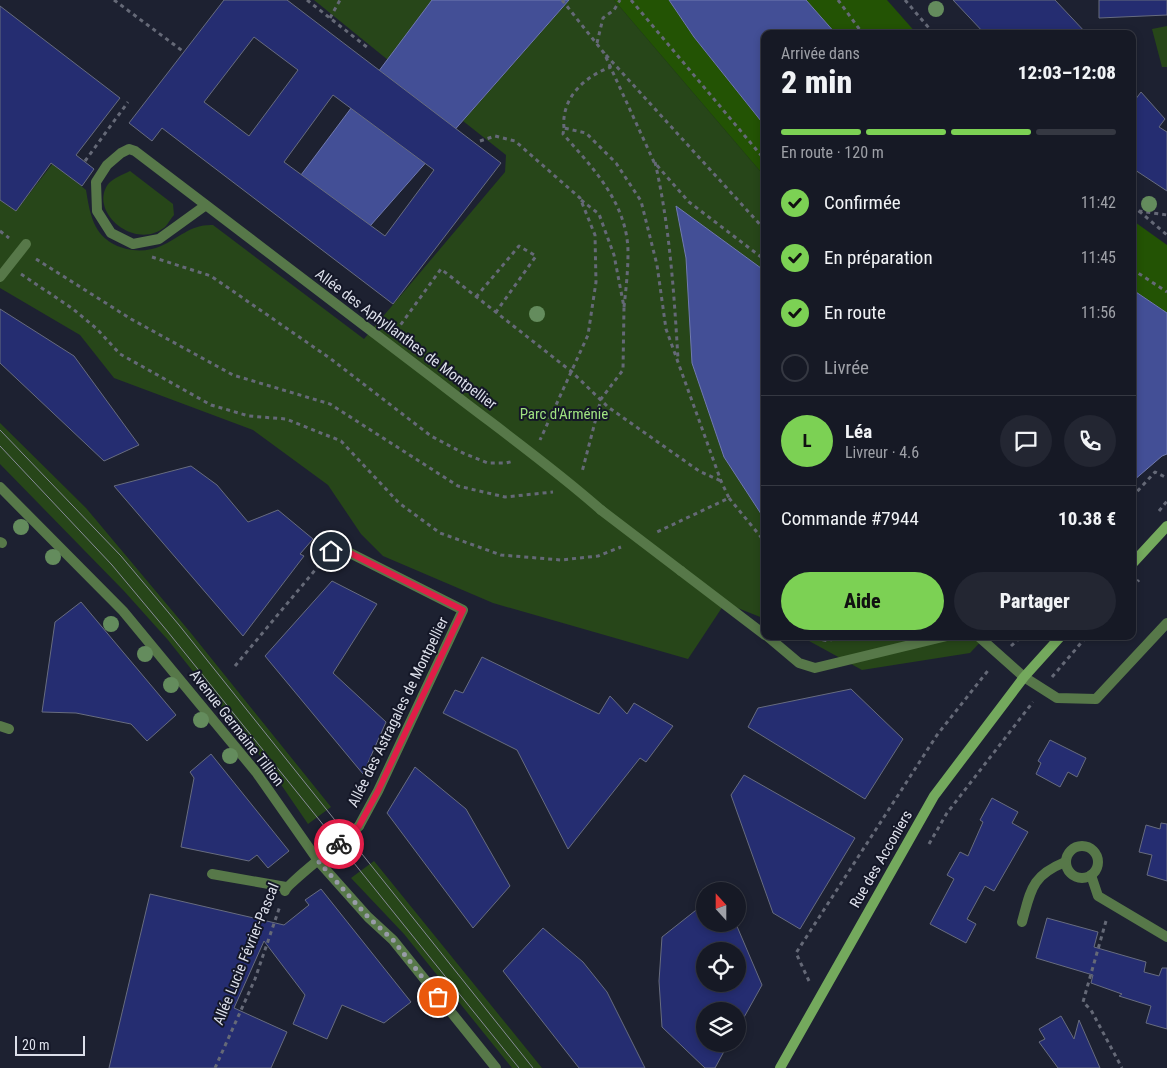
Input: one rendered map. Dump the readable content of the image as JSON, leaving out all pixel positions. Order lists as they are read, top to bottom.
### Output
{
  "streets": {
    "street": [
      "Allée des Aphyllanthes de Montpellier",
      "Allée des Astragales de Montpellier",
      "Avenue Germaine Tillion",
      "Rue des Acconiers",
      "Allée Lucie Février-Pascal"
    ]
  },
  "crossings": [
    ["Allée des Astragales de Montpellier", "Avenue Germaine Tillion"],
    ["Allée des Astragales de Montpellier", "Allée Lucie Février-Pascal"],
    ["Avenue Germaine Tillion", "Allée Lucie Février-Pascal"]
  ],
  "parks": ["Parc d'Arménie"],
  "scale_bar": "20 m",
  "north": "top",
  "page": {
    "heading": ["2 min", "Arrivée dans", "12:03–12:08"],
    "panel": [
      "Léa",
      "Livreur · 4.6",
      "Commande #7944",
      "10.38 €"
    ],
    "bar": "En route · 120 m",
    "list": [
      ["Confirmée", "11:42"],
      ["En préparation", "11:45"],
      ["En route", "11:56"],
      "Livrée"
    ],
    "round": "L",
    "buttons": ["Aide", "Partager"],
    "scale": "20 m"
  }
}
